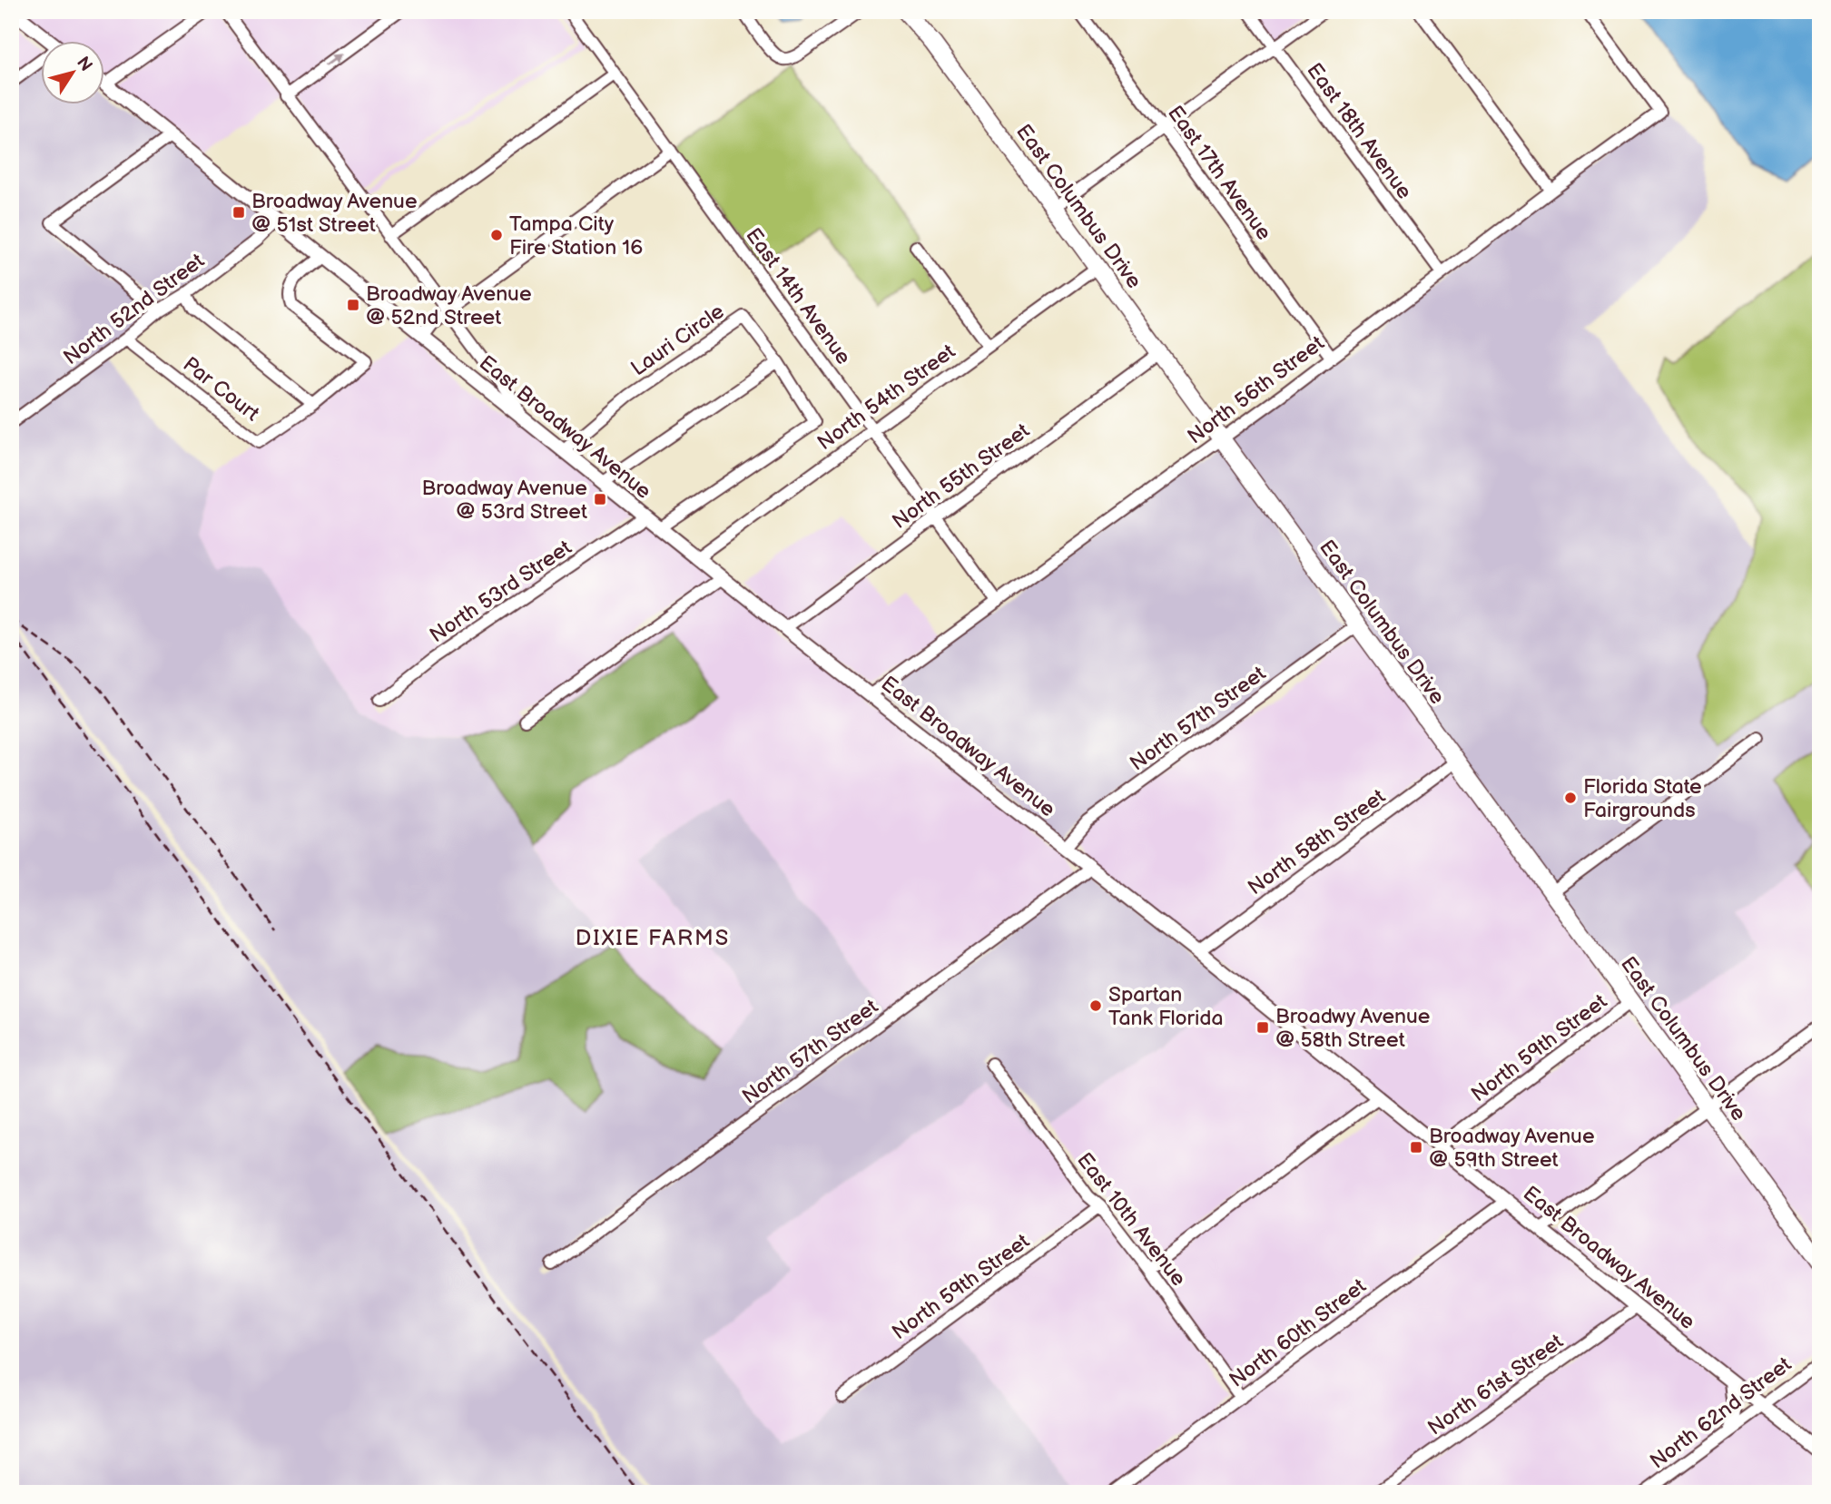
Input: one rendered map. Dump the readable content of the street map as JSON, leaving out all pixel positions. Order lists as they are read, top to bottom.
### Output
{
  "streets": {
    "main road": ["East Columbus Drive"],
    "street": [
      "East 18th Avenue",
      "East 17th Avenue",
      "East 14th Avenue",
      "North 52nd Street",
      "Lauri Circle",
      "Par Court",
      "North 56th Street",
      "North 54th Street",
      "East Broadway Avenue",
      "North 55th Street",
      "North 53rd Street",
      "North 57th Street",
      "North 58th Street",
      "North 59th Street",
      "East 10th Avenue",
      "North 60th Street",
      "North 61st Street",
      "North 62nd Street"
    ]
  },
  "crossings": [
    ["East 18th Avenue", "North 56th Street"],
    ["East 17th Avenue", "North 56th Street"],
    ["East Columbus Drive", "North 56th Street"],
    ["East Columbus Drive", "North 54th Street"],
    ["East Columbus Drive", "North 55th Street"],
    ["East Columbus Drive", "North 57th Street"],
    ["East Columbus Drive", "North 58th Street"],
    ["East Columbus Drive", "North 59th Street"],
    ["East 14th Avenue", "North 56th Street"],
    ["East 14th Avenue", "North 54th Street"],
    ["East 14th Avenue", "North 55th Street"],
    ["North 52nd Street", "Par Court"],
    ["North 52nd Street", "East Broadway Avenue"],
    ["Lauri Circle", "East Broadway Avenue"],
    ["Par Court", "East Broadway Avenue"],
    ["North 56th Street", "East Broadway Avenue"],
    ["North 54th Street", "East Broadway Avenue"],
    ["East Broadway Avenue", "North 55th Street"],
    ["East Broadway Avenue", "North 53rd Street"],
    ["East Broadway Avenue", "North 57th Street"],
    ["East Broadway Avenue", "North 58th Street"],
    ["East Broadway Avenue", "North 59th Street"],
    ["East Broadway Avenue", "North 60th Street"],
    ["East Broadway Avenue", "North 61st Street"],
    ["East Broadway Avenue", "North 62nd Street"],
    ["North 59th Street", "East 10th Avenue"],
    ["East 10th Avenue", "North 60th Street"]
  ],
  "districts": ["DIXIE FARMS"],
  "places": {
    "transit": [
      "Broadway Avenue @ 51st Street",
      "Broadway Avenue @ 52nd Street",
      "Broadway Avenue @ 53rd Street",
      "Broadwy Avenue @ 58th Street",
      "Broadway Avenue @ 59th Street"
    ],
    "other": ["Tampa City Fire Station 16", "Florida State Fairgrounds", "Spartan Tank Florida"]
  },
  "north": "top right"
}
